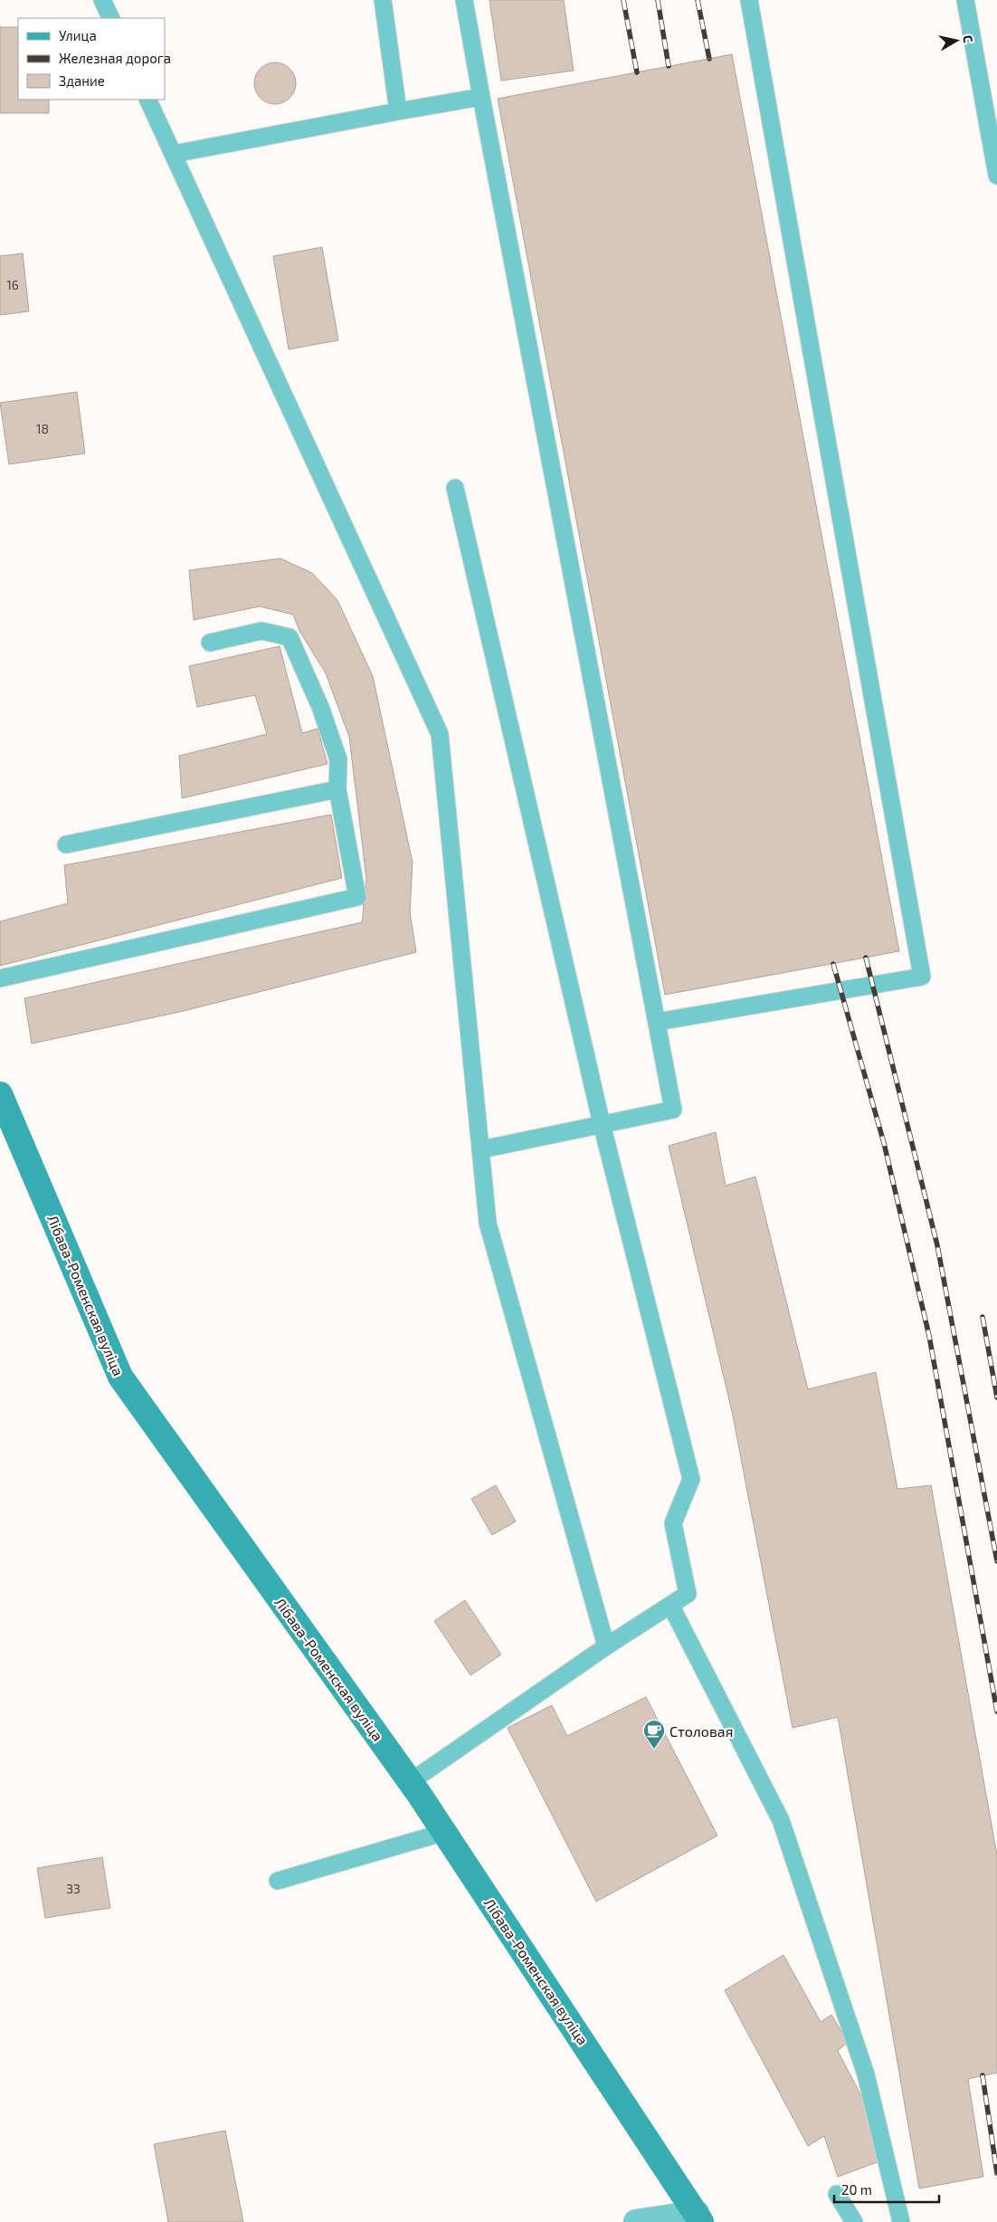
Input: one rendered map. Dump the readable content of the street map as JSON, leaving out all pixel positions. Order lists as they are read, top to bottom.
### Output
{
  "streets": {
    "main road": ["Лібава-Роменская вуліца"]
  },
  "places": {
    "cafe": ["Столовая"]
  },
  "house_numbers": ["16", "18", "33"],
  "legend": ["Улица", "Железная дорога", "Здание"],
  "scale_bar": "20 m",
  "north": "right"
}
